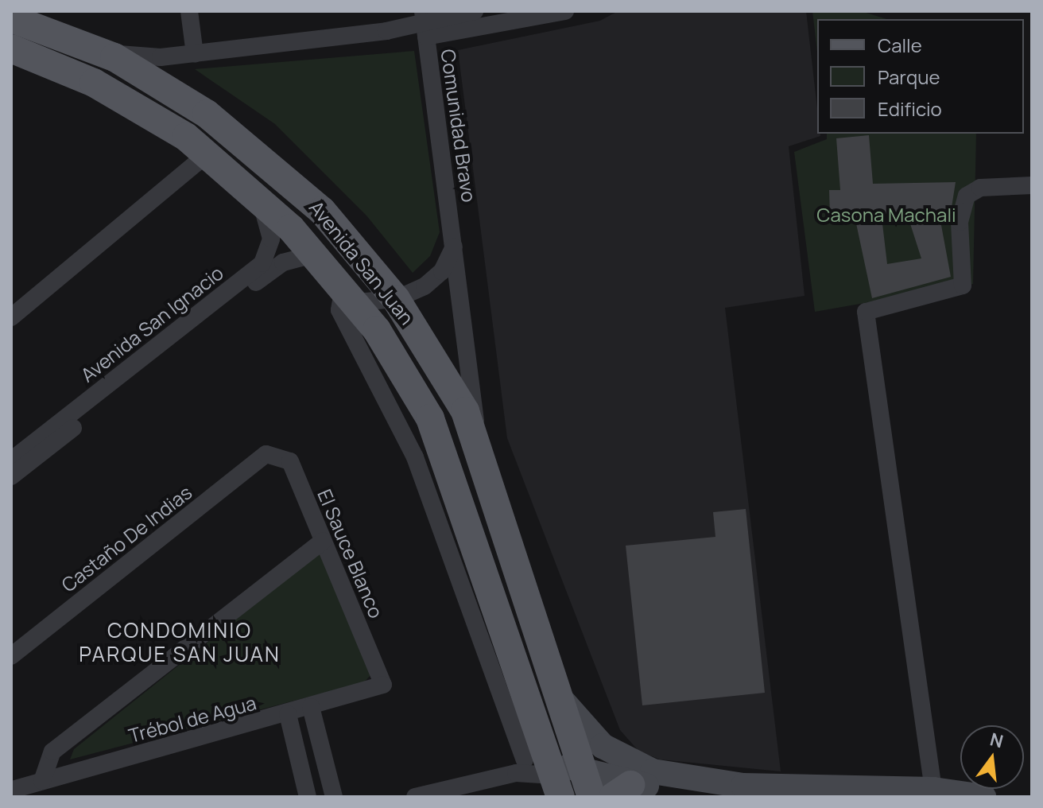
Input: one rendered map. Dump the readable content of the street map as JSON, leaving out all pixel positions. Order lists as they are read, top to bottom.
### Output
{
  "streets": {
    "main road": ["Avenida San Juan"],
    "street": [
      "Comunidad Bravo",
      "Avenida San Ignacio",
      "Castaño De Indias",
      "El Sauce Blanco",
      "Trébol de Agua"
    ]
  },
  "crossings": [
    ["Comunidad Bravo", "Avenida San Juan"],
    ["Avenida San Juan", "Avenida San Ignacio"],
    ["Castaño De Indias", "El Sauce Blanco"],
    ["El Sauce Blanco", "Trébol de Agua"]
  ],
  "districts": ["CONDOMINIO PARQUE SAN JUAN"],
  "parks": ["Casona Machali"],
  "legend": ["Calle", "Parque", "Edificio"],
  "north": "top"
}
